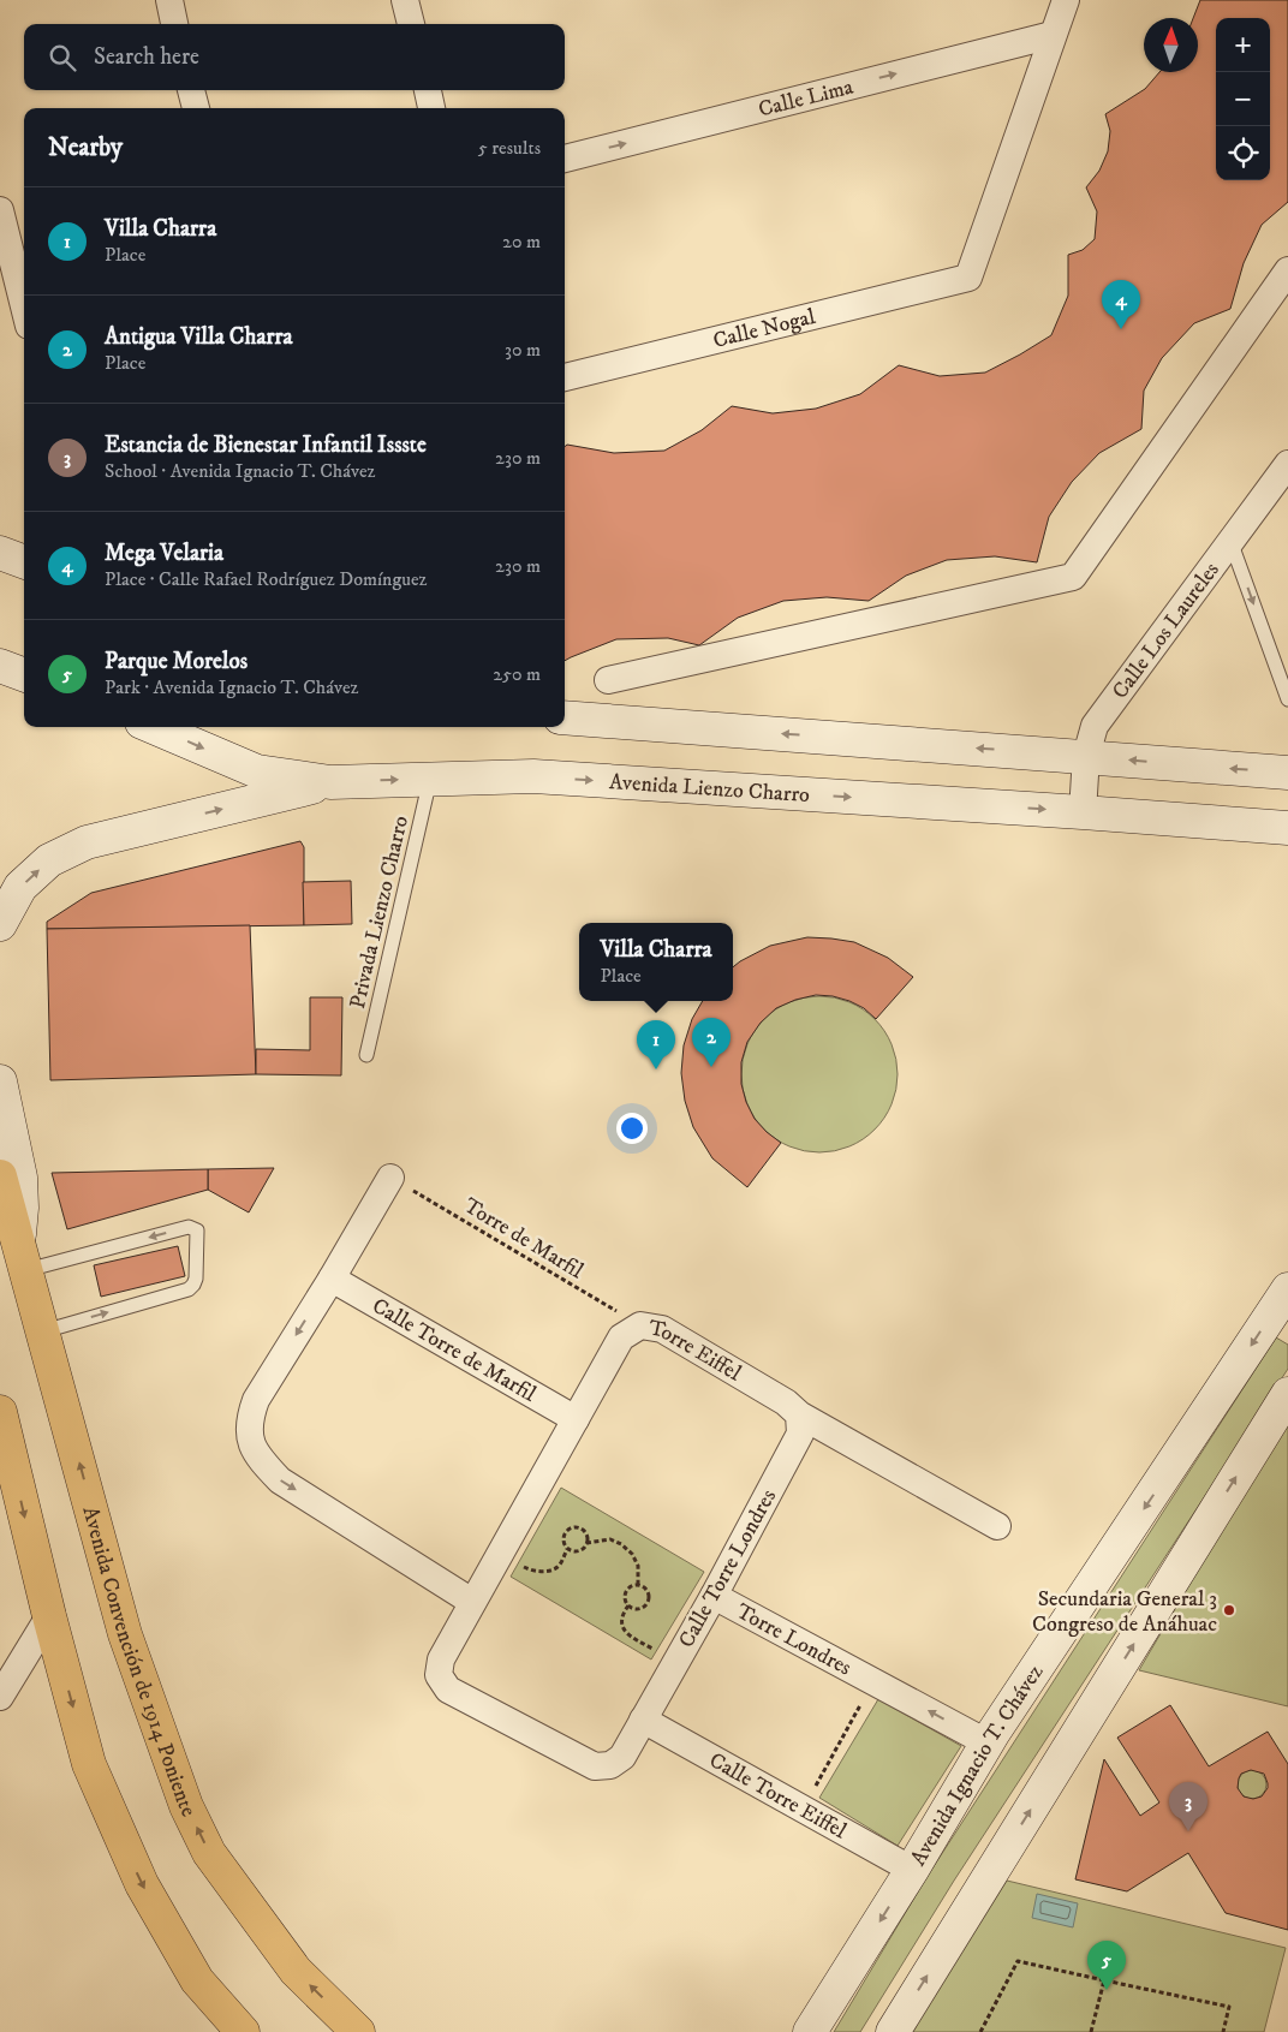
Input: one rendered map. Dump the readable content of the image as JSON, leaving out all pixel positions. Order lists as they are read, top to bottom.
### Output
{
  "streets": {
    "main road": ["Avenida Convención de 1914 Poniente"],
    "street": [
      "Calle Lima",
      "Calle Nogal",
      "Calle Los Laureles",
      "Avenida Lienzo Charro",
      "Calle Torre de Marfil",
      "Torre Eiffel",
      "Calle Torre Londres",
      "Torre Londres",
      "Avenida Ignacio T. Chávez",
      "Calle Torre Eiffel"
    ],
    "lane": ["Privada Lienzo Charro"],
    "path": ["Torre de Marfil"]
  },
  "crossings": [
    ["Calle Lima", "Calle Nogal"],
    ["Calle Los Laureles", "Avenida Lienzo Charro"],
    ["Avenida Lienzo Charro", "Privada Lienzo Charro"],
    ["Torre de Marfil", "Torre Eiffel"],
    ["Calle Torre de Marfil", "Torre Eiffel"],
    ["Torre Eiffel", "Calle Torre Londres"],
    ["Torre Eiffel", "Calle Torre Eiffel"],
    ["Calle Torre Londres", "Torre Londres"],
    ["Calle Torre Londres", "Calle Torre Eiffel"],
    ["Torre Londres", "Avenida Ignacio T. Chávez"],
    ["Torre Londres", "Calle Torre Eiffel"],
    ["Avenida Ignacio T. Chávez", "Calle Torre Eiffel"]
  ],
  "one_way": ["Calle Lima", "Avenida Convención de 1914 Poniente"],
  "places": ["Secundaria General 3 Congreso de Anáhuac"],
  "north": "top",
  "page": {
    "map_buttons": ["+", "−"],
    "search": "Search here",
    "heading": ["Nearby", "5 results"],
    "list": [
      {
        "mark": "1",
        "name": "Villa Charra",
        "note": "Place",
        "value": "20 m"
      },
      {
        "mark": "2",
        "name": "Antigua Villa Charra",
        "note": "Place",
        "value": "30 m"
      },
      {
        "mark": "3",
        "name": "Estancia de Bienestar Infantil Issste",
        "note": "School · Avenida Ignacio T. Chávez",
        "value": "230 m"
      },
      {
        "mark": "4",
        "name": "Mega Velaria",
        "note": "Place · Calle Rafael Rodríguez Domínguez",
        "value": "230 m"
      },
      {
        "mark": "5",
        "name": "Parque Morelos",
        "note": "Park · Avenida Ignacio T. Chávez",
        "value": "250 m"
      }
    ],
    "pins": [
      "4",
      "2",
      "1",
      "3",
      "5"
    ],
    "popup": ["Villa Charra", "Place"]
  }
}
